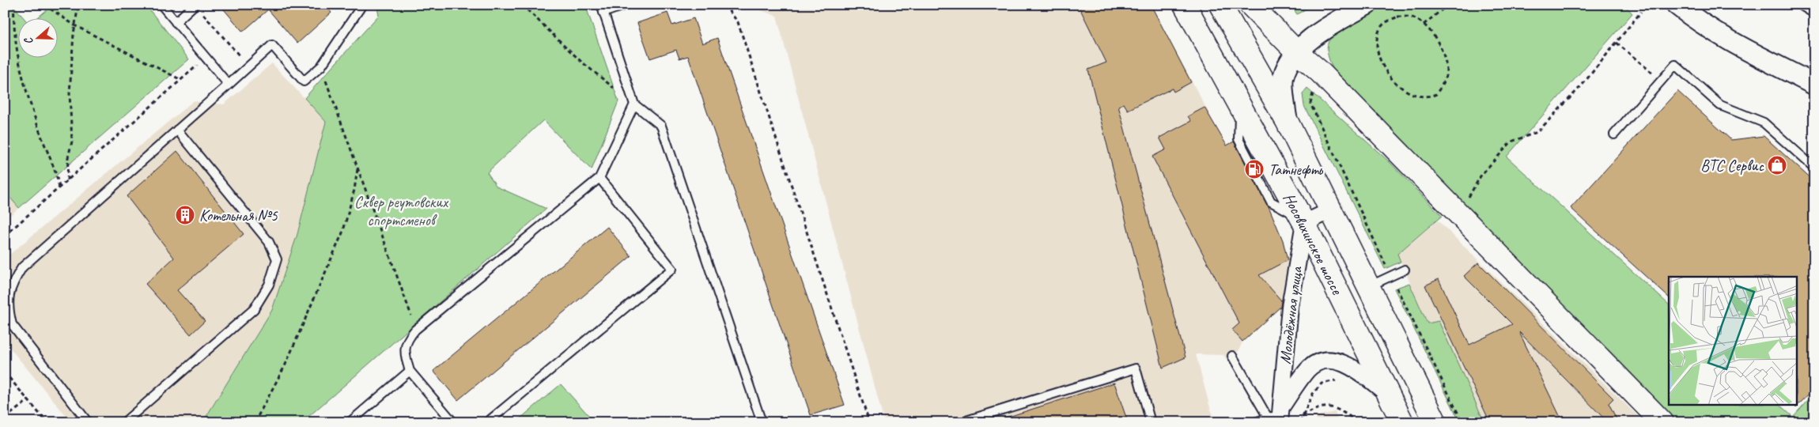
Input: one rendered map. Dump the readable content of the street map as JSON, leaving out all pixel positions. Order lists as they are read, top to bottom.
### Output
{
  "streets": {
    "main road": ["Носовихинское шоссе"],
    "street": ["Молодёжная улица"]
  },
  "crossings": [
    ["Носовихинское шоссе", "Молодёжная улица"]
  ],
  "parks": ["Сквер реутовских спортсменов"],
  "places": {
    "shop": ["ВТС Сервис"],
    "fuel station": ["Татнефть"],
    "building": ["Котельная №5"]
  },
  "north": "left"
}
